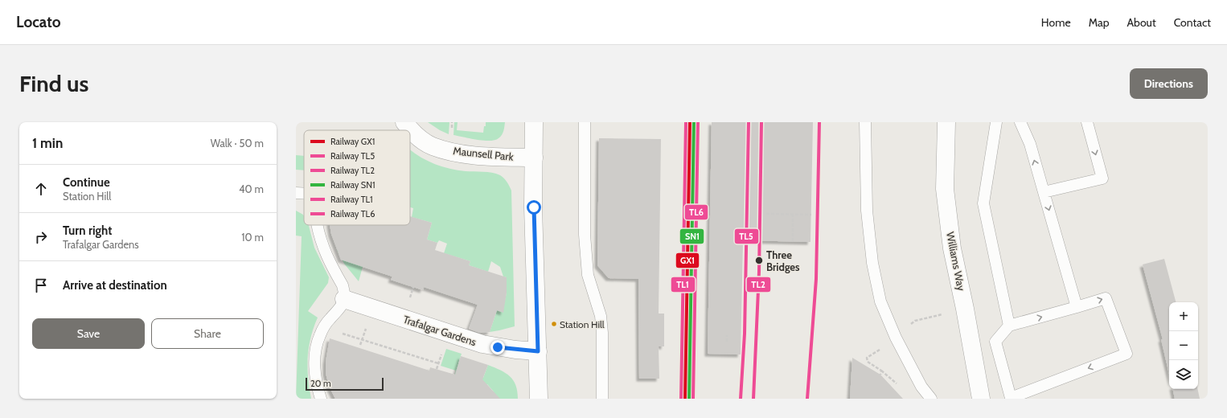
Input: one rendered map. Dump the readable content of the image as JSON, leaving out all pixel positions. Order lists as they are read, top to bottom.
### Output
{
  "streets": {
    "street": ["Maunsell Park", "Williams Way", "Trafalgar Gardens"]
  },
  "places": ["Three Bridges", "Station Hill"],
  "lines": [
    "rail line GX1",
    "rail line TL5",
    "rail line TL2",
    "rail line SN1",
    "rail line TL1",
    "rail line TL6"
  ],
  "legend": [
    "Railway GX1",
    "Railway TL5",
    "Railway TL2",
    "Railway SN1",
    "Railway TL1",
    "Railway TL6"
  ],
  "scale_bar": "20 m",
  "page": {
    "header": "Locato",
    "nav": [
      "Home",
      "Map",
      "About",
      "Contact"
    ],
    "buttons": [
      "Directions",
      ["Save", "Share"]
    ],
    "title": "Find us",
    "heading": ["1 min", "Walk · 50 m"],
    "list": [
      ["Continue", "Station Hill", "40 m"],
      ["Turn right", "Trafalgar Gardens", "10 m"],
      "Arrive at destination"
    ],
    "map_buttons": ["+", "−"],
    "scale": "20 m"
  }
}
